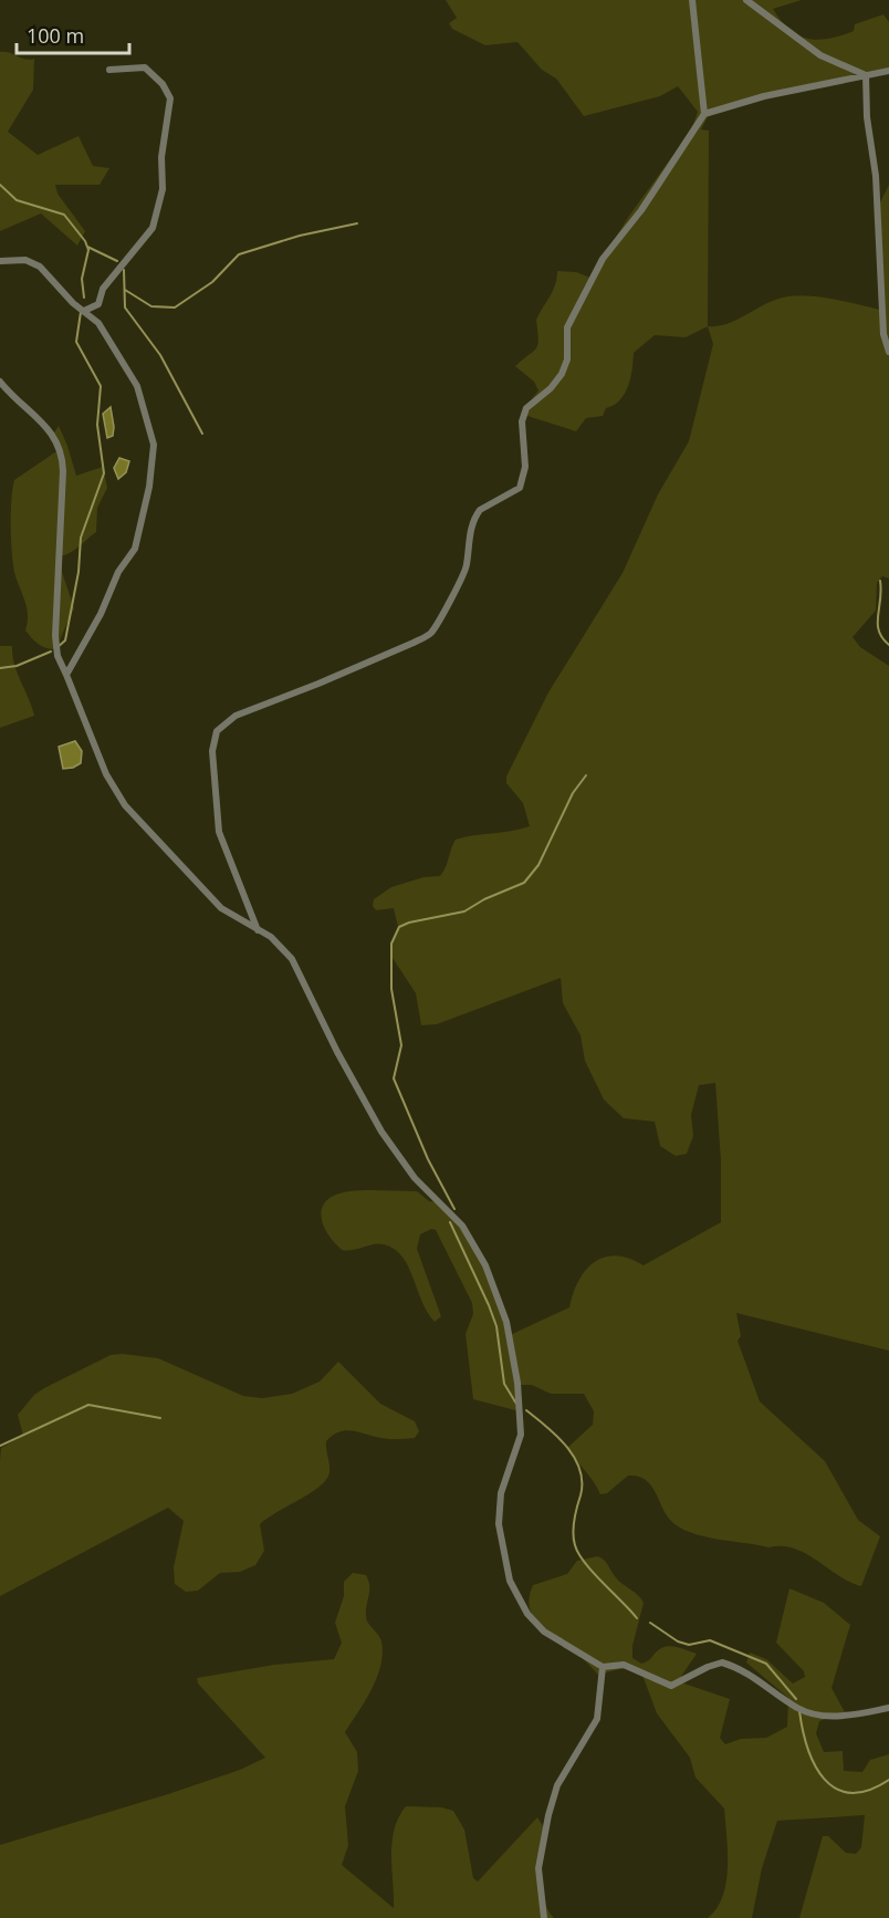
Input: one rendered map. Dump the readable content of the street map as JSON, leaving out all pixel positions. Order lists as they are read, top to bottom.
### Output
{
  "scale_bar": "100 m"
}
